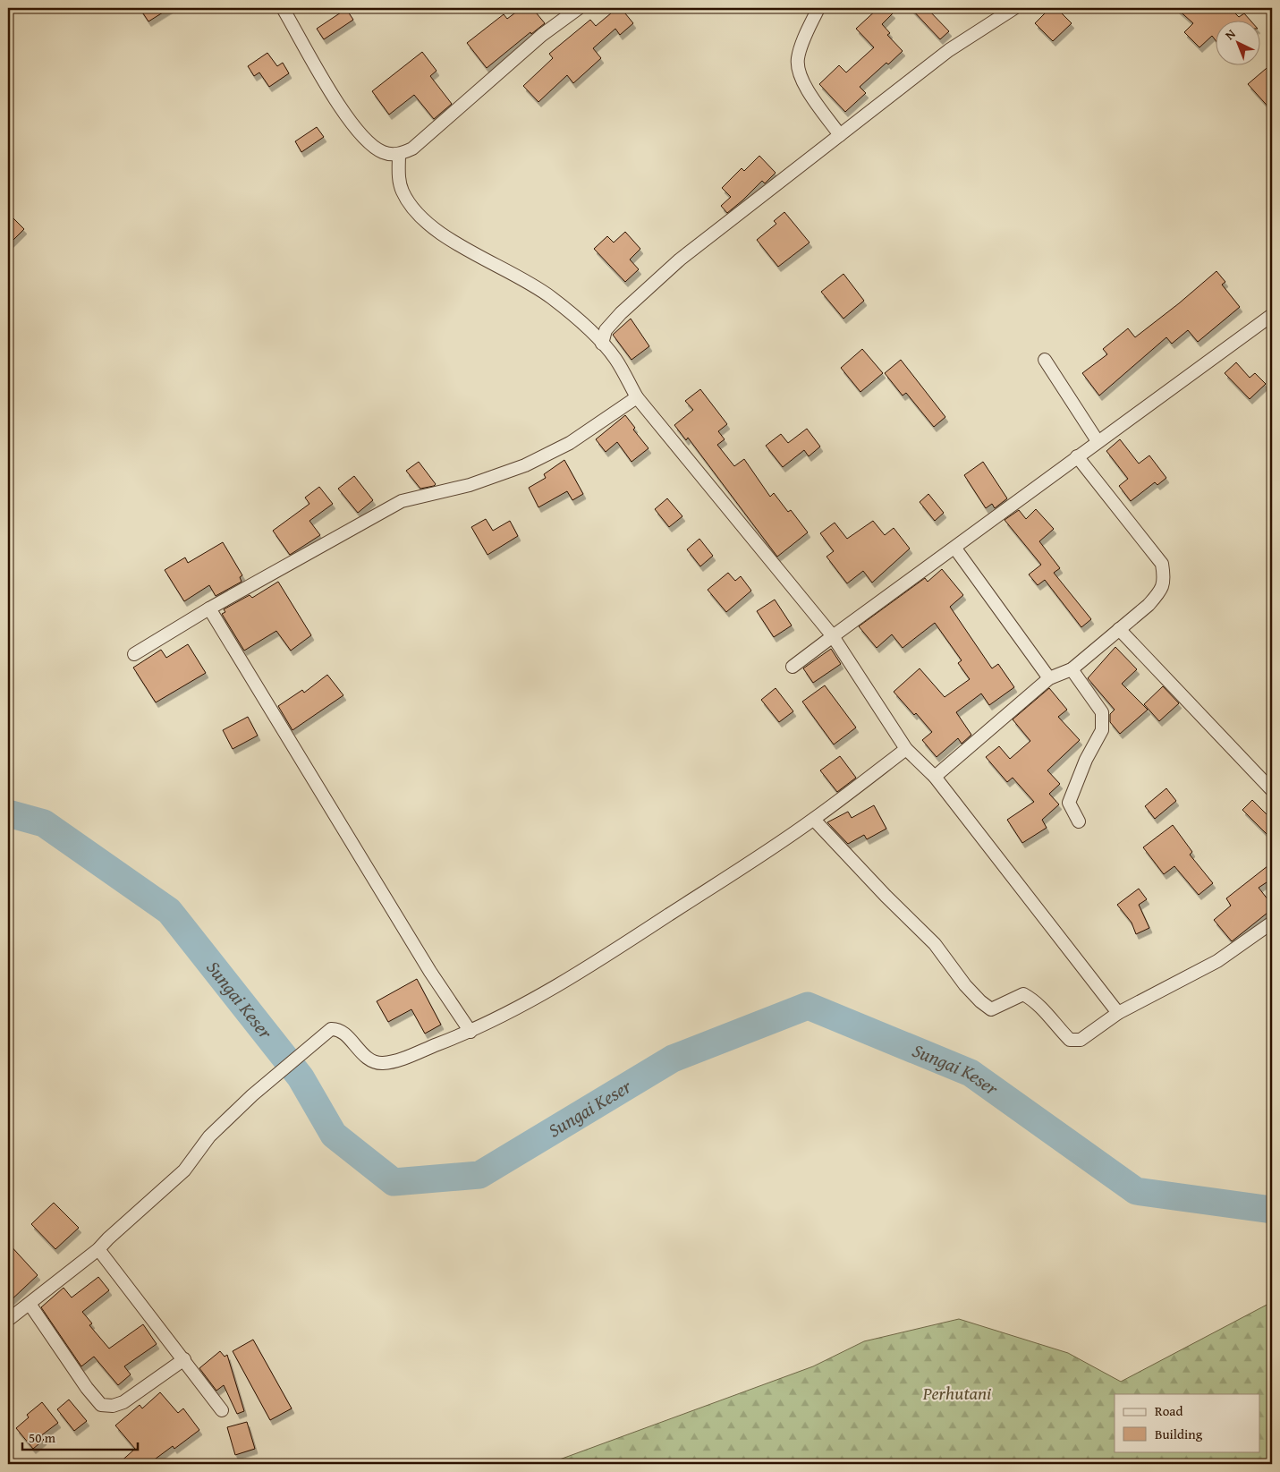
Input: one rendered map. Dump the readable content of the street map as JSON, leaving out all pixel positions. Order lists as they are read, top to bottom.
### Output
{
  "water": ["Sungai Keser"],
  "parks": ["Perhutani"],
  "legend": ["Road", "Building"],
  "scale_bar": "50 m",
  "north": "top left"
}
